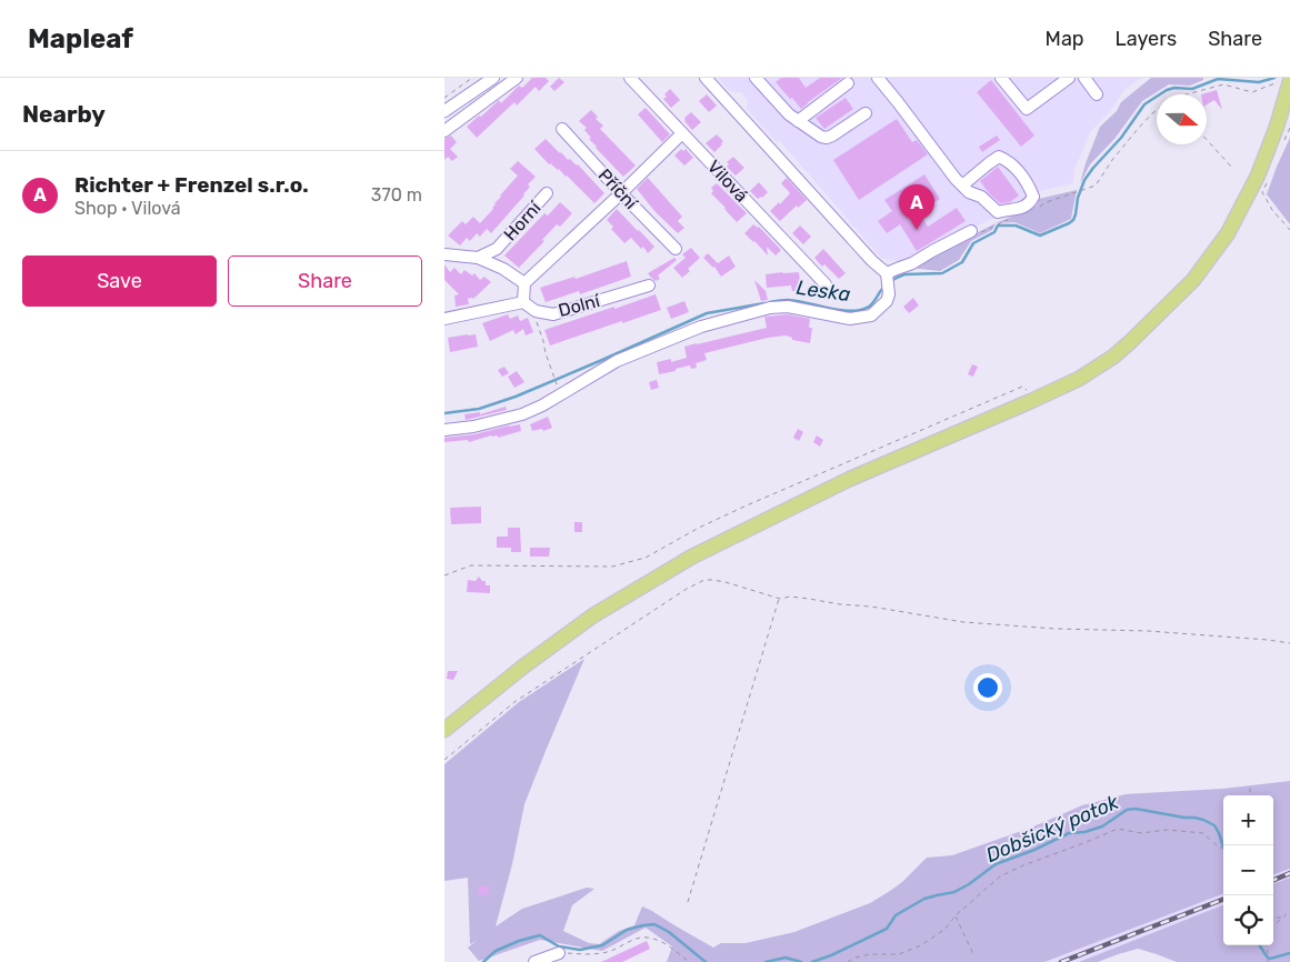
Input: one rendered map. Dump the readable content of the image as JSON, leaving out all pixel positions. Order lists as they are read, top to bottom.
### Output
{
  "streets": {
    "street": [
      "Vilová",
      "Příční",
      "Horní",
      "Dolní"
    ]
  },
  "water": ["Leska", "Dobšický potok"],
  "north": "right",
  "page": {
    "header": "Mapleaf",
    "nav": ["Map", "Layers", "Share"],
    "heading": "Nearby",
    "list": [
      {
        "mark": "A",
        "name": "Richter + Frenzel s.r.o.",
        "note": "Shop · Vilová",
        "value": "370 m"
      }
    ],
    "pins": "A",
    "buttons": ["Save", "Share"],
    "map_buttons": ["+", "−"]
  }
}
